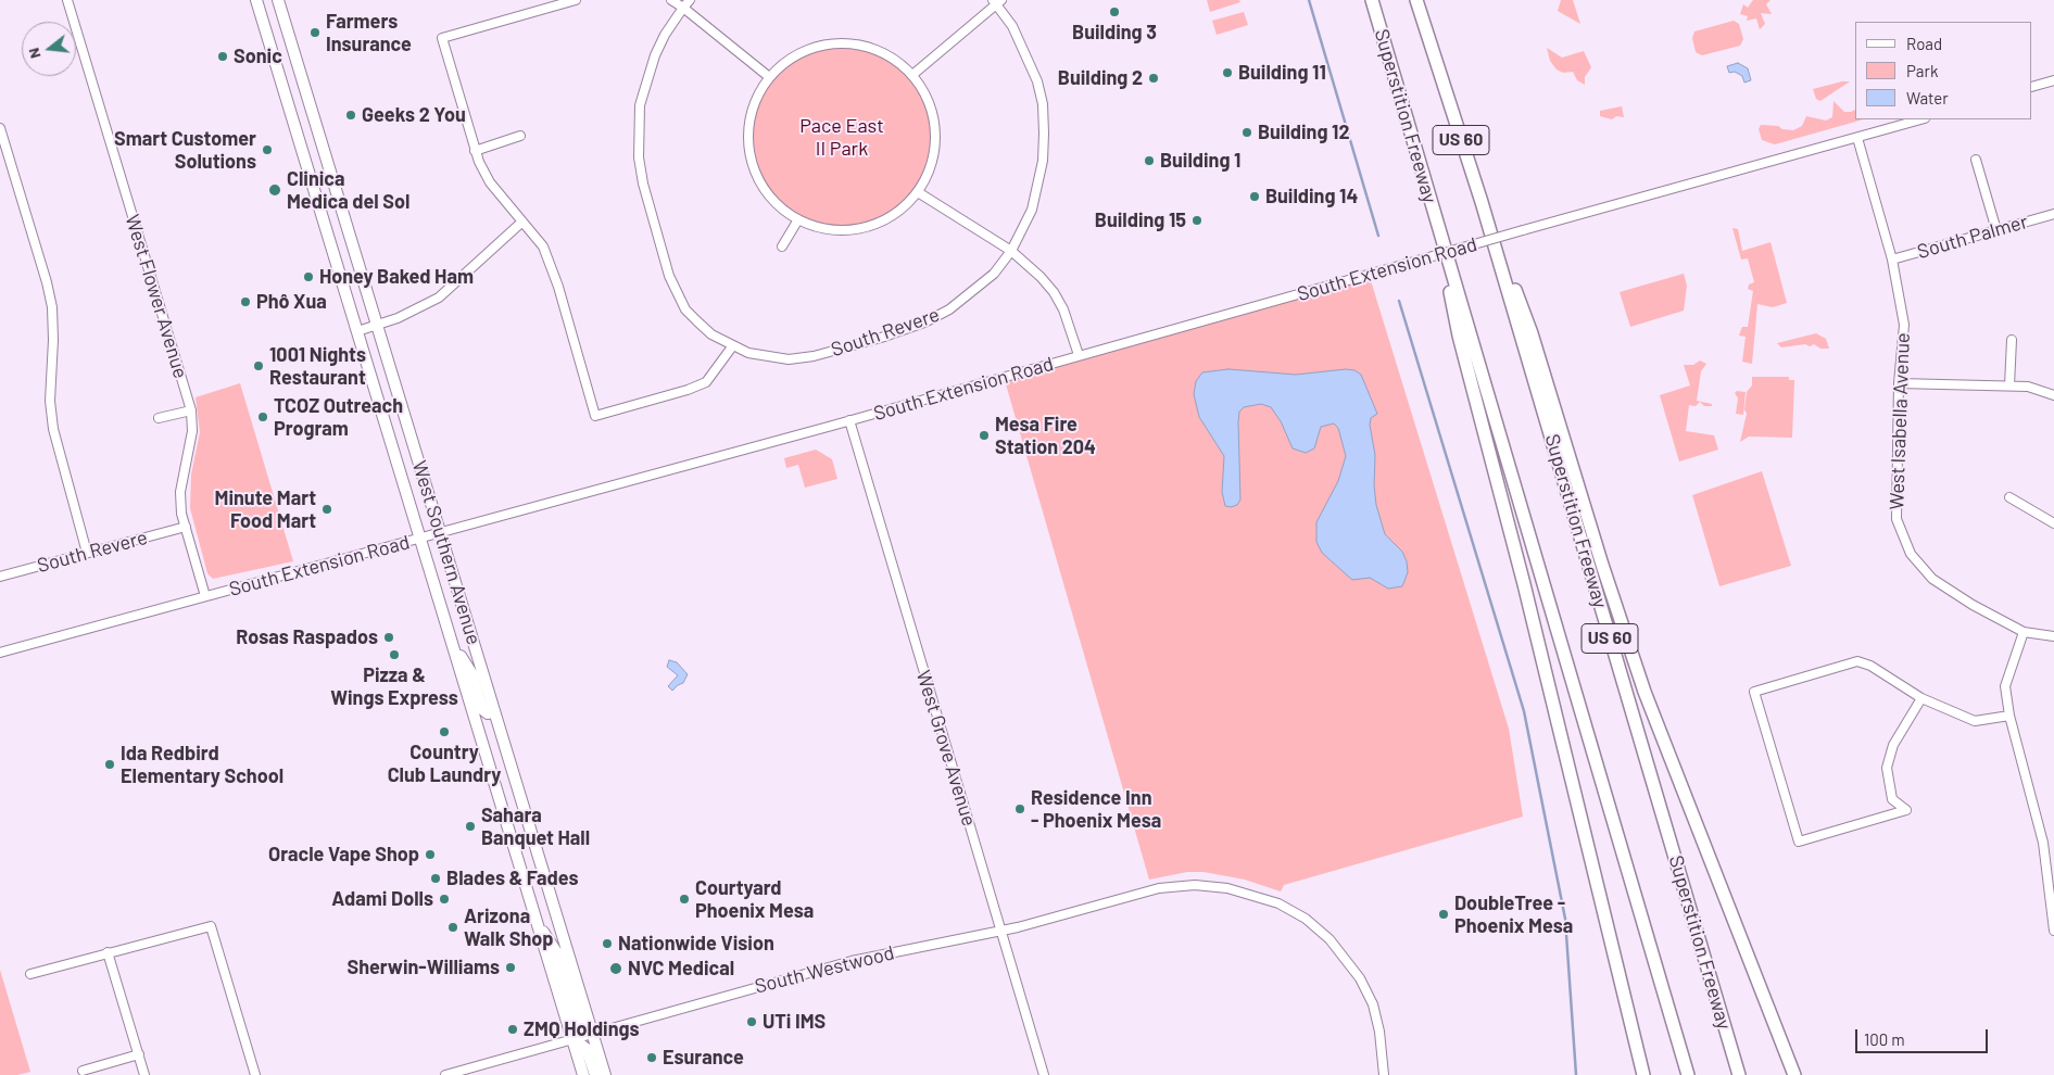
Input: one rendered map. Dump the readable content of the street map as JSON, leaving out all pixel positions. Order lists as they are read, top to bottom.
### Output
{
  "streets": {
    "highway": ["Superstition Freeway", "US 60"],
    "main road": ["West Southern Avenue"],
    "street": [
      "South Palmer",
      "South Extension Road",
      "West Flower Avenue",
      "South Revere",
      "West Isabella Avenue",
      "West Grove Avenue",
      "South Westwood"
    ]
  },
  "crossings": [
    ["South Palmer", "West Isabella Avenue"],
    ["South Extension Road", "West Flower Avenue"],
    ["South Extension Road", "West Isabella Avenue"],
    ["South Extension Road", "West Southern Avenue"],
    ["South Extension Road", "West Grove Avenue"],
    ["West Flower Avenue", "South Revere"],
    ["West Southern Avenue", "South Westwood"],
    ["West Grove Avenue", "South Westwood"]
  ],
  "parks": ["Pace East II Park"],
  "places": [
    "Building 3",
    "Farmers Insurance",
    "Sonic",
    "Building 11",
    "Building 2",
    "Geeks 2 You",
    "Building 12",
    "Smart Customer Solutions",
    "Building 1",
    "Clinica Medica del Sol",
    "Building 14",
    "Building 15",
    "Honey Baked Ham",
    "Phô Xua",
    "1001 Nights Restaurant",
    "TCOZ Outreach Program",
    "Mesa Fire Station 204",
    "Minute Mart Food Mart",
    "Rosas Raspados",
    "Pizza & Wings Express",
    "Country Club Laundry",
    "Ida Redbird Elementary School",
    "Residence Inn - Phoenix Mesa",
    "Sahara Banquet Hall",
    "Oracle Vape Shop",
    "Blades & Fades",
    "Adami Dolls",
    "Courtyard Phoenix Mesa",
    "DoubleTree - Phoenix Mesa",
    "Arizona Walk Shop",
    "Nationwide Vision",
    "Sherwin-Williams",
    "NVC Medical",
    "UTi IMS",
    "ZMQ Holdings",
    "Esurance"
  ],
  "legend": ["Road", "Park", "Water"],
  "scale_bar": "100 m",
  "north": "left"
}
